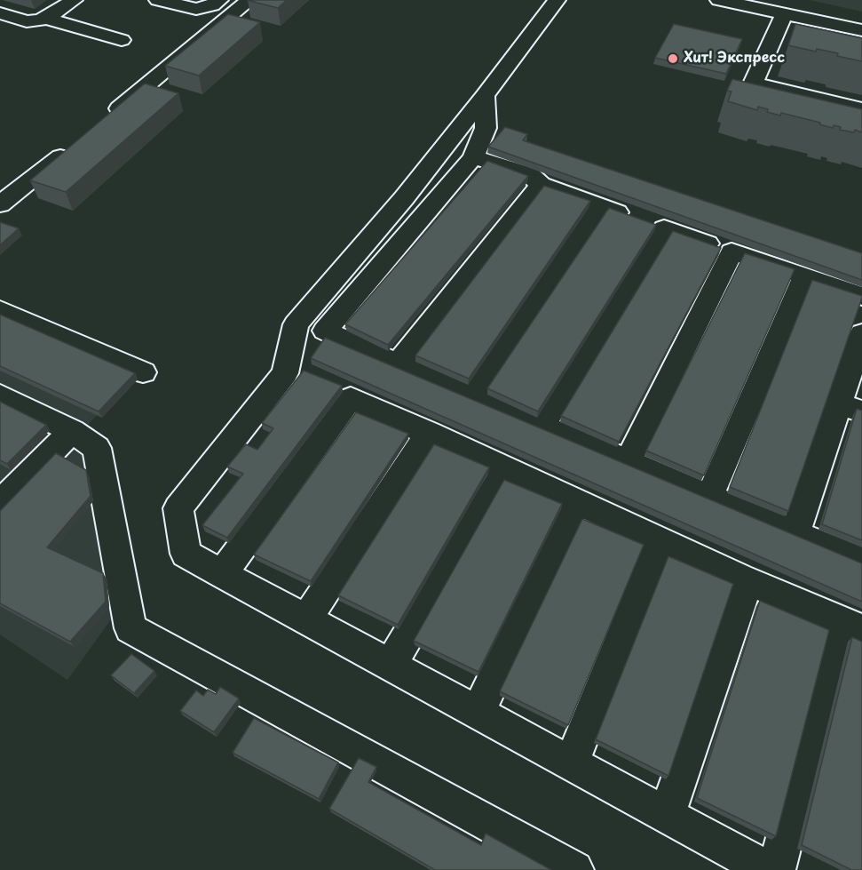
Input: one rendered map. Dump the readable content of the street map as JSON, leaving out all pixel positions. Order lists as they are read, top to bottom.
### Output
{
  "places": ["Хит! Экспресс"]
}
